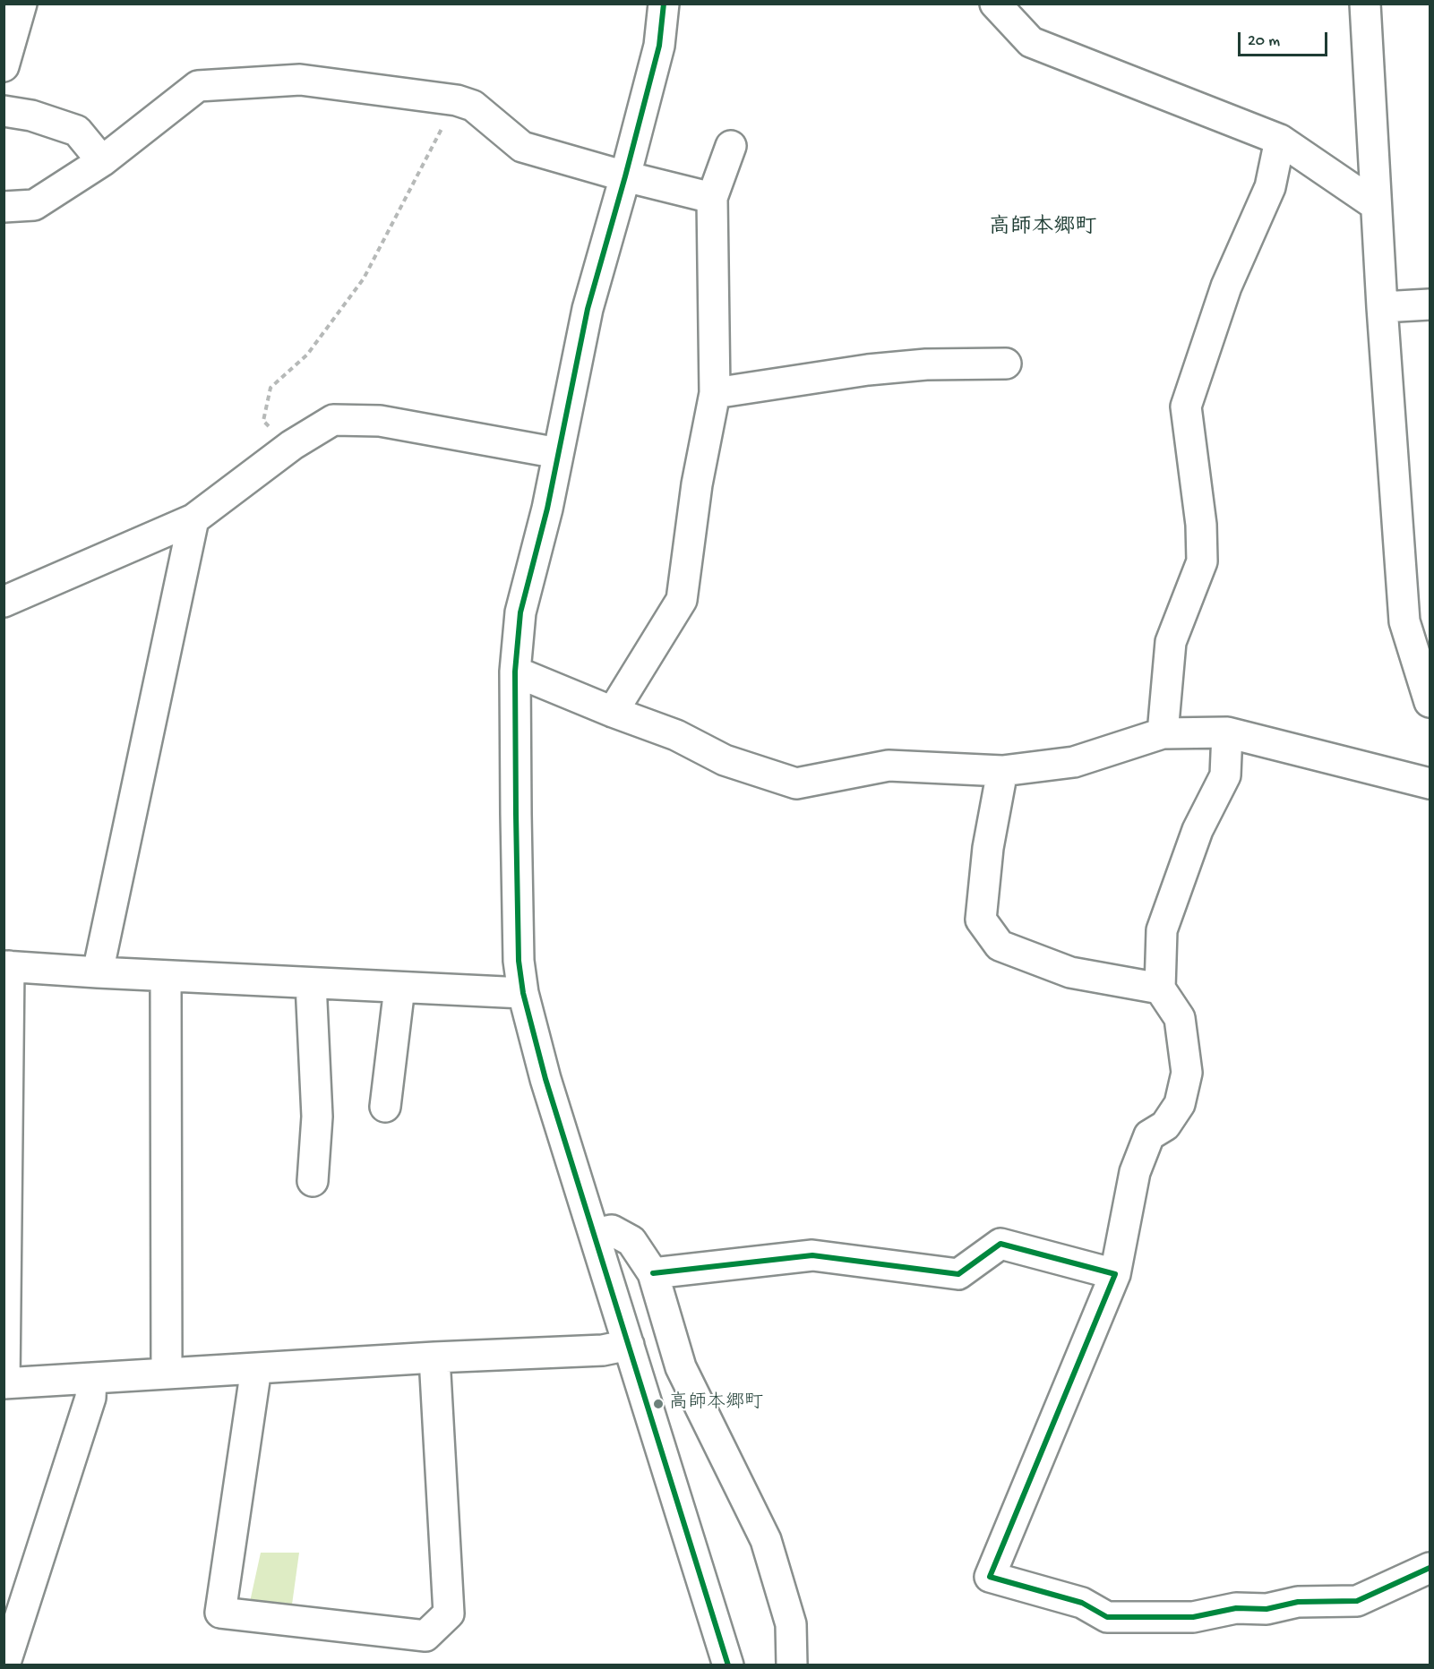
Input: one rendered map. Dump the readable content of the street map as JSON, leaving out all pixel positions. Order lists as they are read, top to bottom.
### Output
{
  "districts": ["高師本郷町"],
  "places": ["高師本郷町"],
  "scale_bar": "20 m"
}
